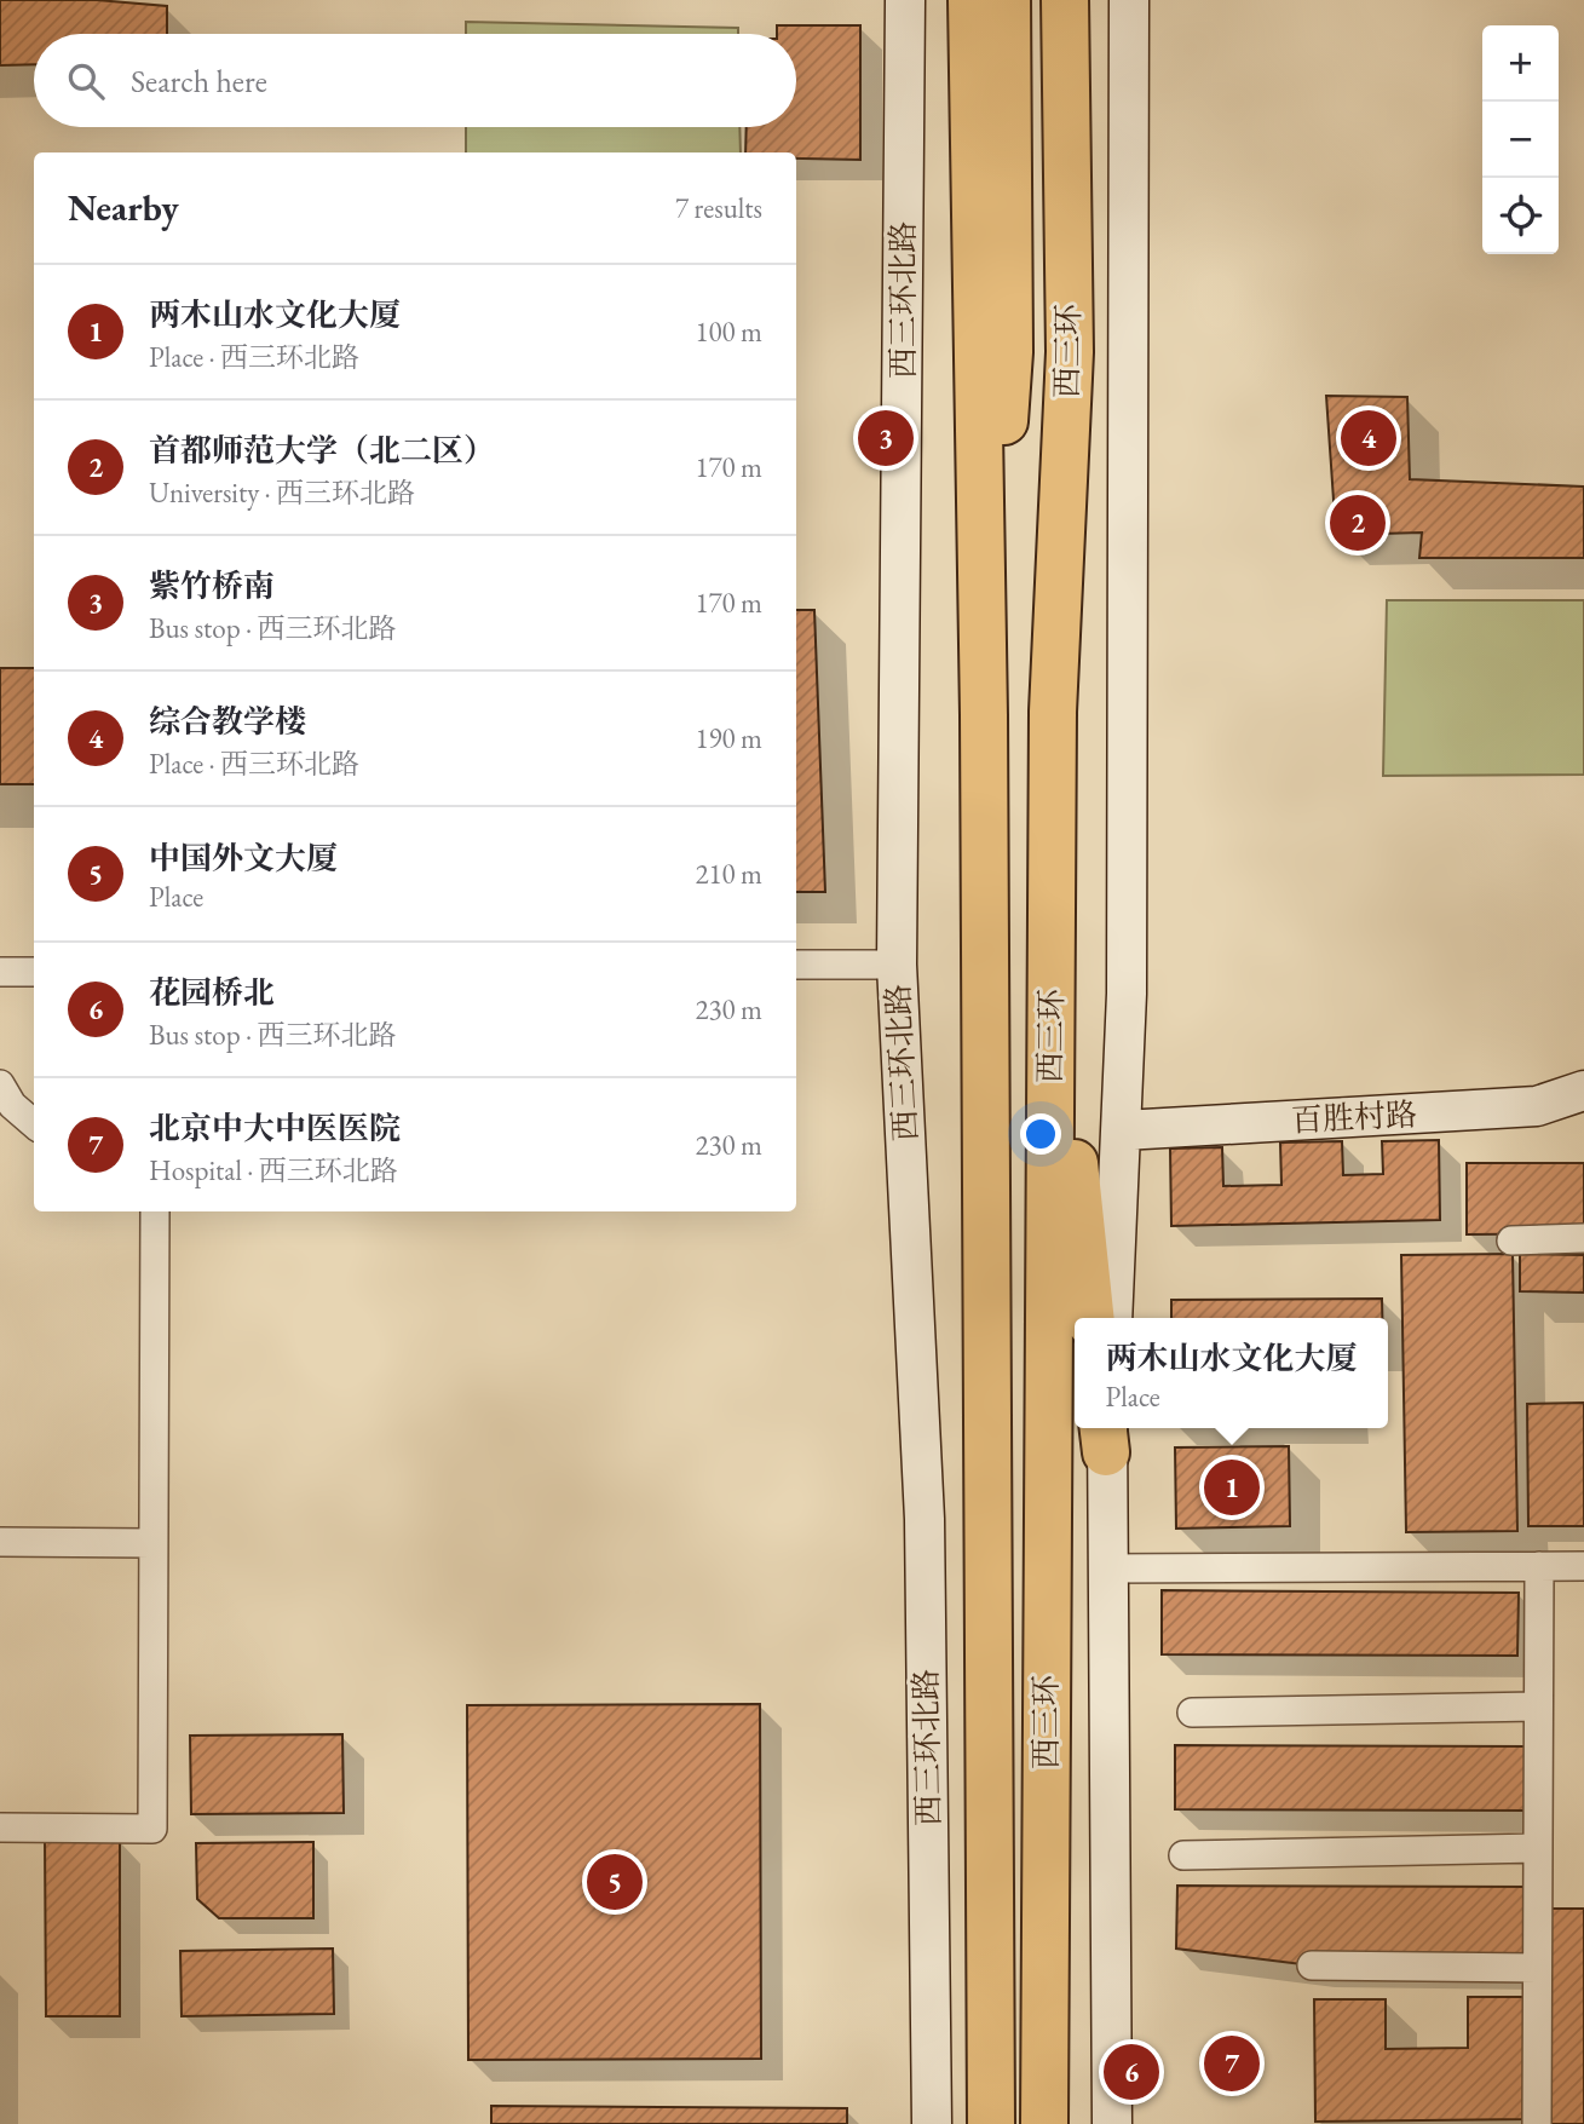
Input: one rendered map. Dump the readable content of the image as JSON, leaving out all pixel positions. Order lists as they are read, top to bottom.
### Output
{
  "streets": {
    "highway": ["西三环"],
    "street": ["西三环北路", "百胜村路"]
  },
  "page": {
    "map_buttons": ["+", "−"],
    "search": "Search here",
    "heading": ["Nearby", "7 results"],
    "list": [
      {
        "mark": "1",
        "name": "两木山水文化大厦",
        "note": "Place · 西三环北路",
        "value": "100 m"
      },
      {
        "mark": "2",
        "name": "首都师范大学（北二区）",
        "note": "University · 西三环北路",
        "value": "170 m"
      },
      {
        "mark": "3",
        "name": "紫竹桥南",
        "note": "Bus stop · 西三环北路",
        "value": "170 m"
      },
      {
        "mark": "4",
        "name": "综合教学楼",
        "note": "Place · 西三环北路",
        "value": "190 m"
      },
      {
        "mark": "5",
        "name": "中国外文大厦",
        "note": "Place",
        "value": "210 m"
      },
      {
        "mark": "6",
        "name": "花园桥北",
        "note": "Bus stop · 西三环北路",
        "value": "230 m"
      },
      {
        "mark": "7",
        "name": "北京中大中医医院",
        "note": "Hospital · 西三环北路",
        "value": "230 m"
      }
    ],
    "pins": [
      "3",
      "4",
      "2",
      "1",
      "5",
      "7",
      "6"
    ],
    "popup": ["两木山水文化大厦", "Place"]
  }
}
